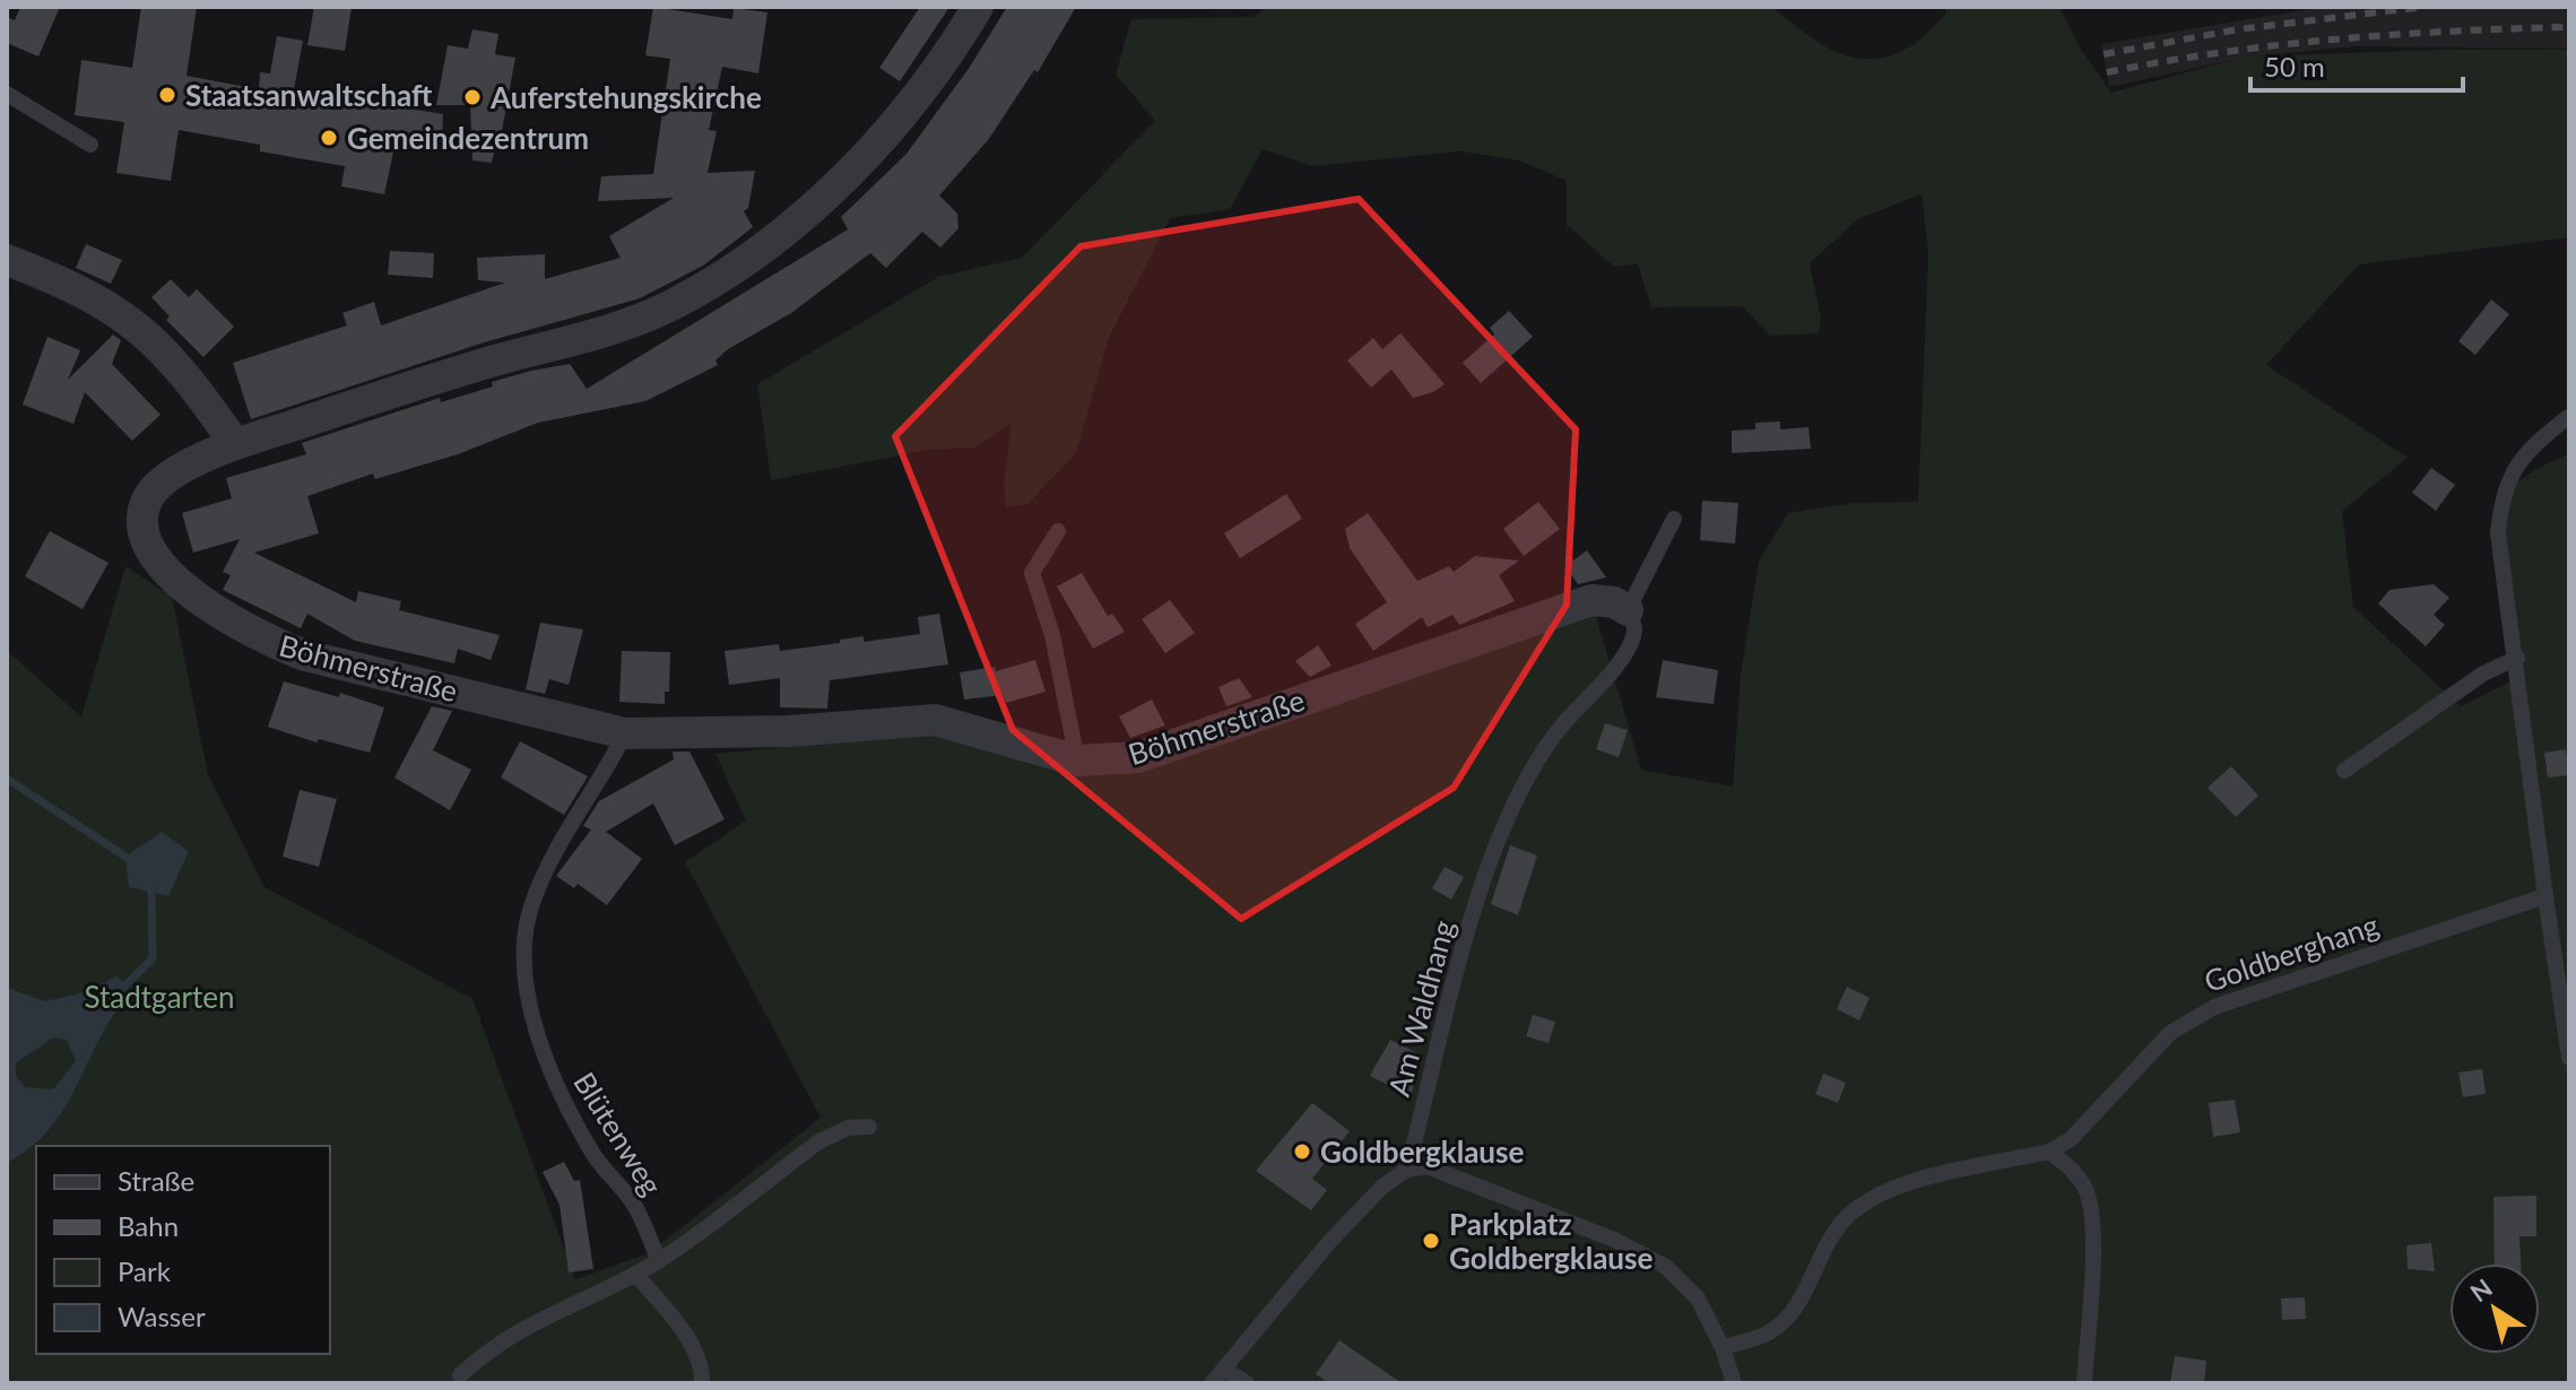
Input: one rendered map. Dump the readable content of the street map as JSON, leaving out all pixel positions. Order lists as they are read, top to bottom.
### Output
{
  "streets": {
    "street": ["Böhmerstraße"],
    "lane": ["Goldberghang", "Am Waldhang", "Blütenweg"]
  },
  "crossings": [
    ["Böhmerstraße", "Am Waldhang"],
    ["Böhmerstraße", "Blütenweg"]
  ],
  "parks": ["Stadtgarten"],
  "places": [
    "Staatsanwaltschaft",
    "Auferstehungskirche",
    "Gemeindezentrum",
    "Goldbergklause",
    "Parkplatz Goldbergklause"
  ],
  "legend": [
    "Straße",
    "Bahn",
    "Park",
    "Wasser"
  ],
  "scale_bar": "50 m",
  "north": "top left"
}
